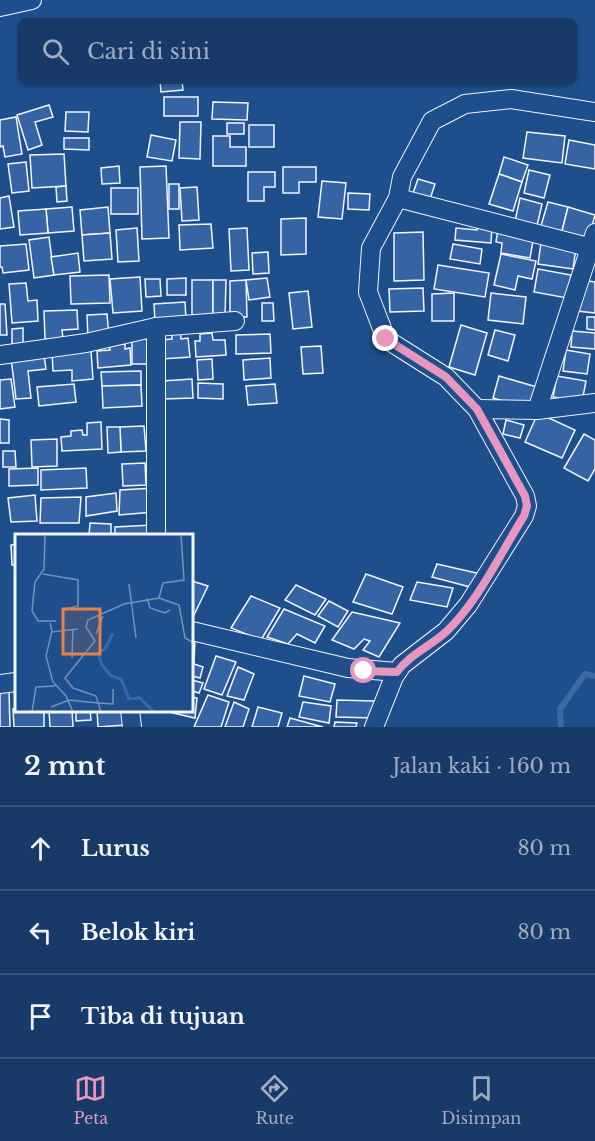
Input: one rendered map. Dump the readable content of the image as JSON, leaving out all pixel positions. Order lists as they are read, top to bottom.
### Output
{
  "page": {
    "search": "Cari di sini",
    "heading": ["2 mnt", "Jalan kaki · 160 m"],
    "list": [
      ["Lurus", "80 m"],
      ["Belok kiri", "80 m"],
      "Tiba di tujuan"
    ],
    "nav": ["Peta", "Rute", "Disimpan"]
  }
}
